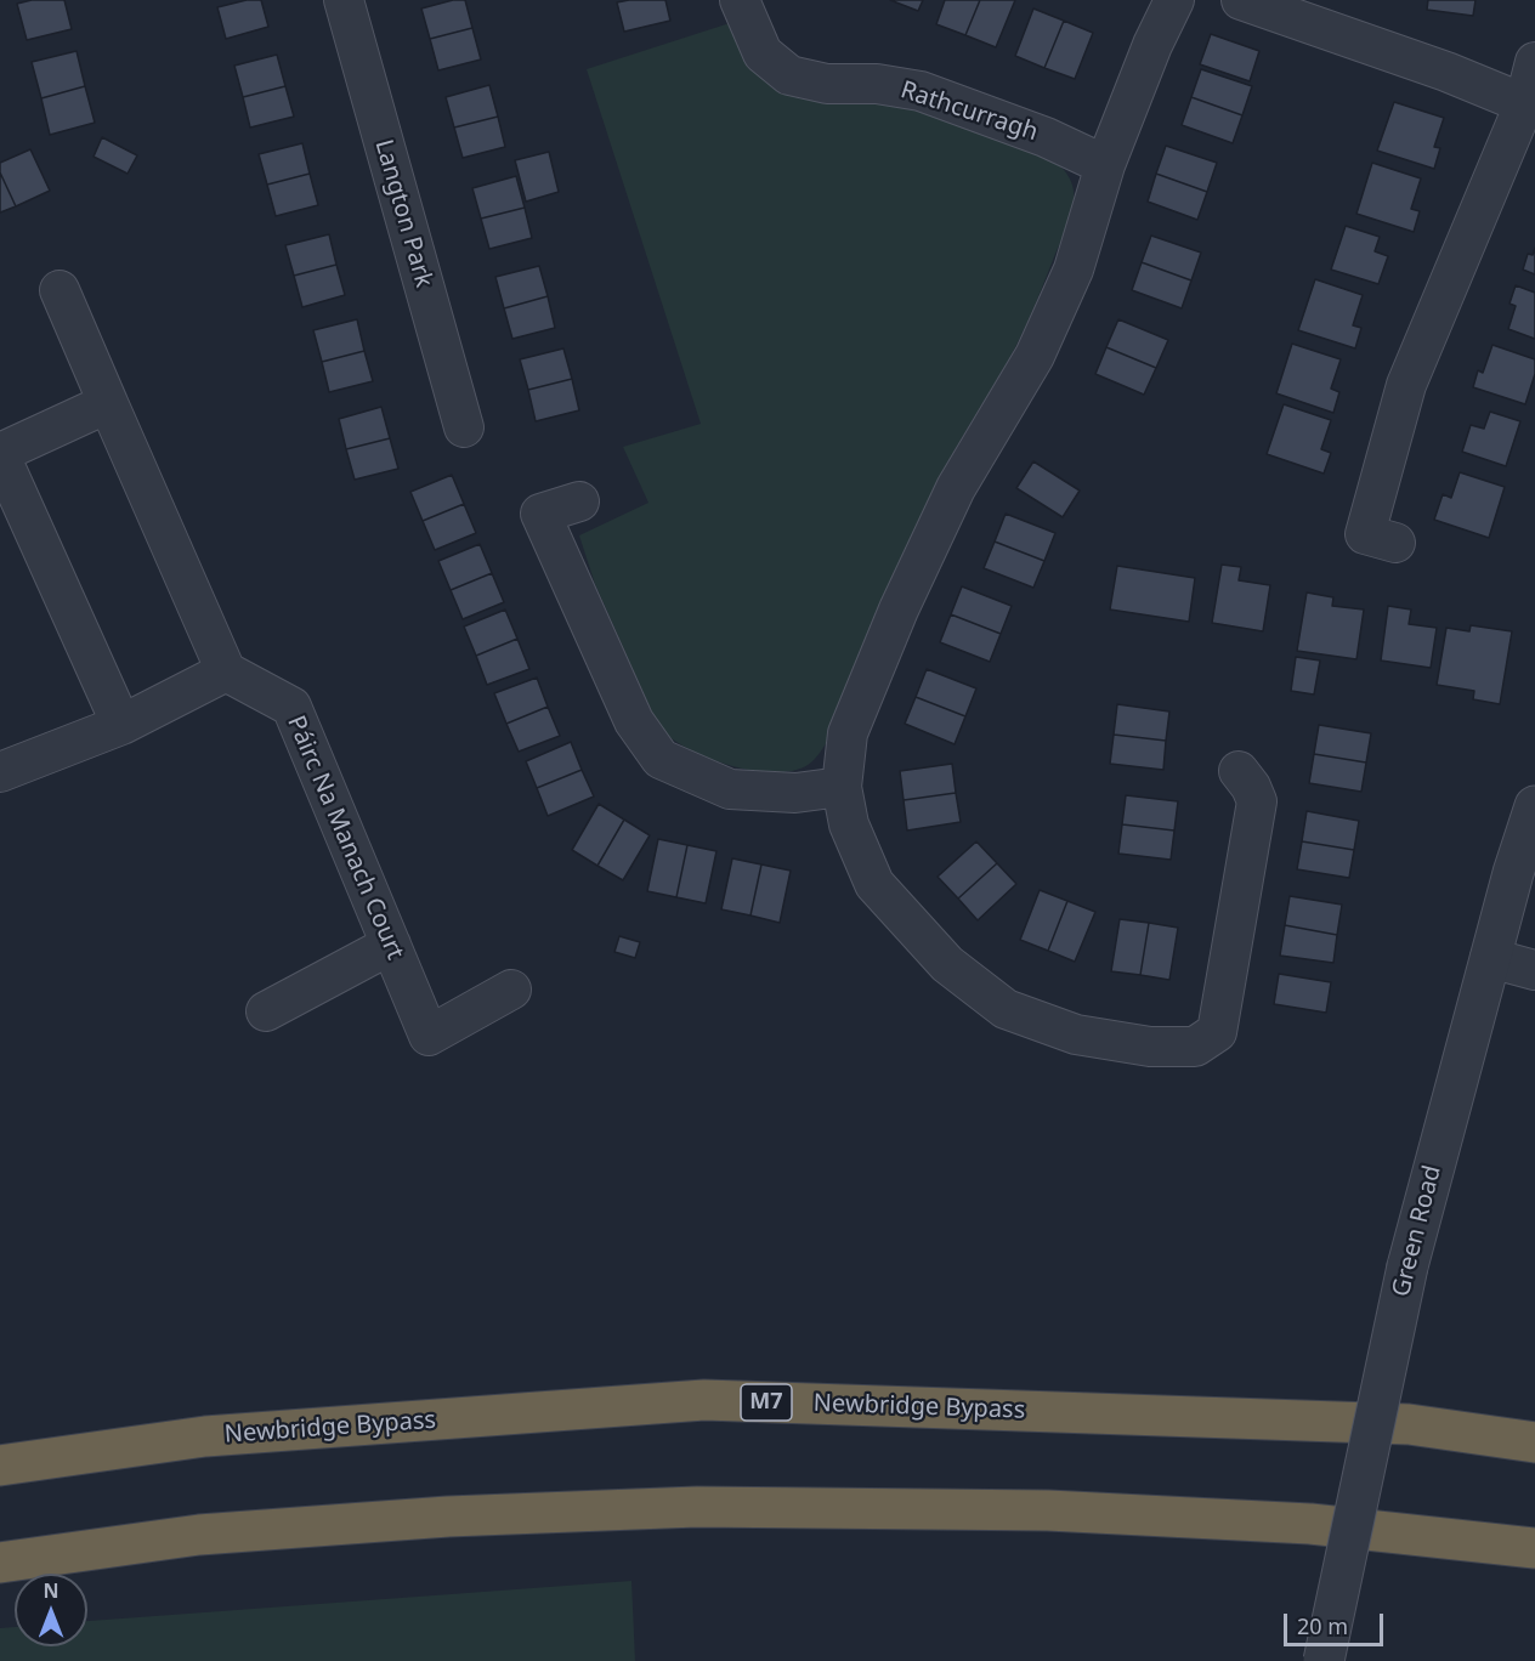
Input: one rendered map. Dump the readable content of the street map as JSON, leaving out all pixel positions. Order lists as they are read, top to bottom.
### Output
{
  "streets": {
    "highway": ["M7", "Newbridge Bypass"],
    "street": [
      "Rathcurragh",
      "Langton Park",
      "Páirc Na Manach Court",
      "Green Road"
    ]
  },
  "scale_bar": "20 m",
  "north": "top"
}
